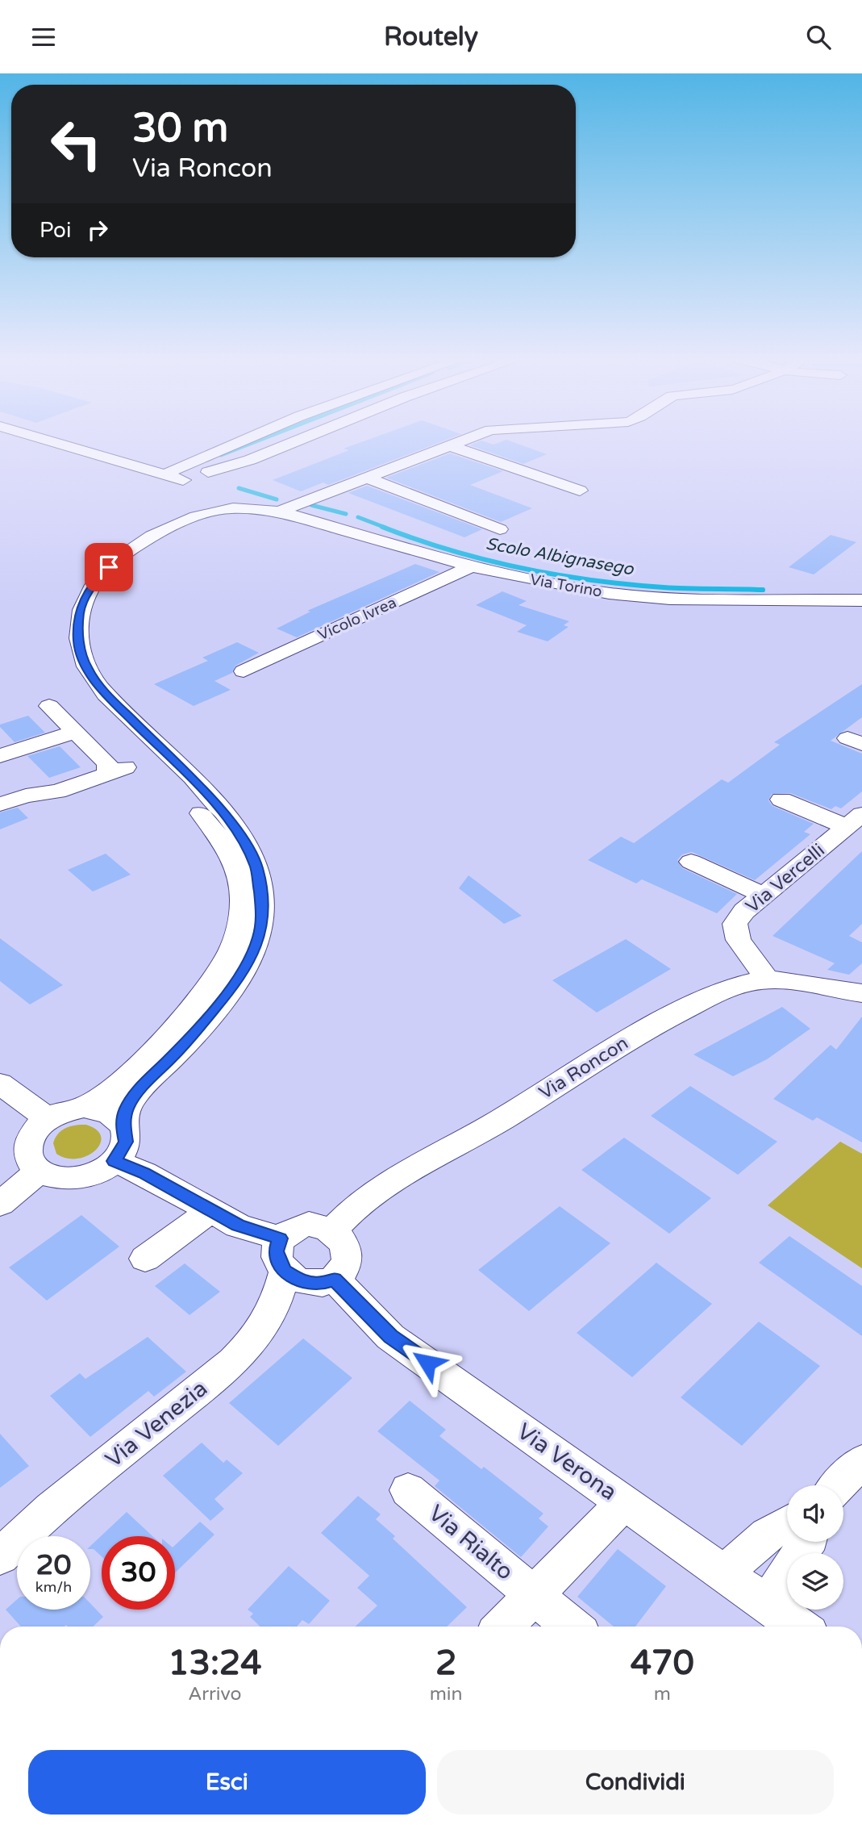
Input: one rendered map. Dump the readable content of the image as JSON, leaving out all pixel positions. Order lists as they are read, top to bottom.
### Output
{
  "streets": {
    "street": [
      "Via Torino",
      "Vicolo Ivrea",
      "Via Vercelli",
      "Via Roncon",
      "Via Venezia",
      "Via Verona",
      "Via Rialto"
    ]
  },
  "crossings": [
    ["Via Torino", "Vicolo Ivrea"],
    ["Via Vercelli", "Via Roncon"],
    ["Via Roncon", "Via Venezia"],
    ["Via Roncon", "Via Verona"],
    ["Via Venezia", "Via Verona"]
  ],
  "water": ["Scolo Albignasego"],
  "page": {
    "header": "Routely",
    "turn": ["30 m", "Via Roncon"],
    "then": "Poi",
    "speed": "20 km/h",
    "limit": "30",
    "eta": [
      "13:24",
      "Arrivo",
      "2",
      "min",
      "470",
      "m"
    ],
    "buttons": ["Esci", "Condividi"]
  }
}
